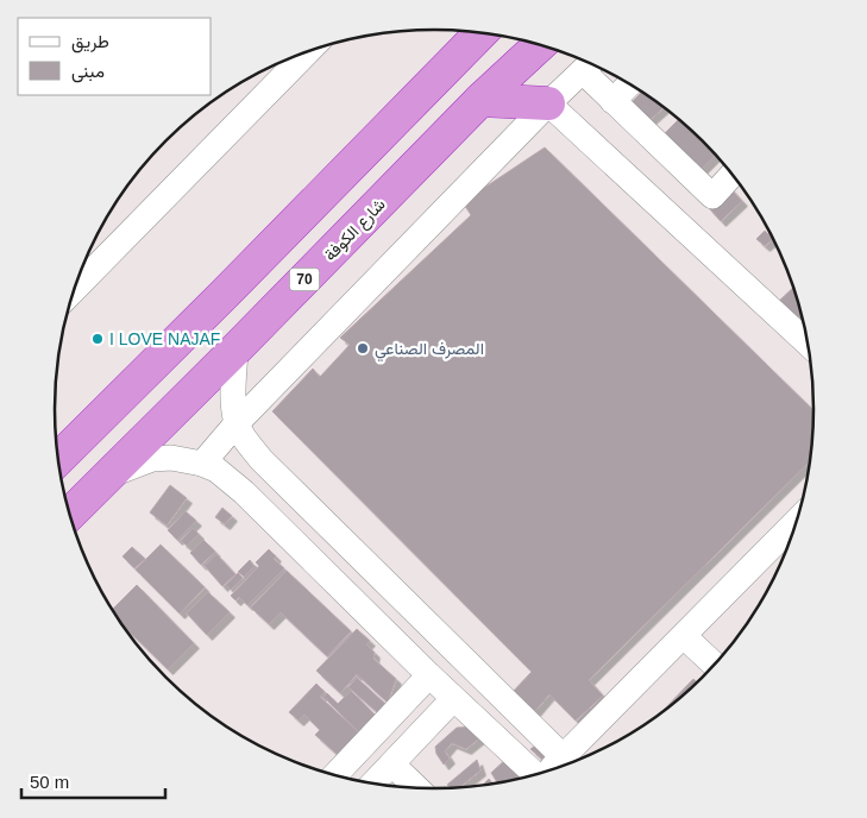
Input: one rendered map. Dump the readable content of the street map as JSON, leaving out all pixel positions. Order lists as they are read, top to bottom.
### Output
{
  "streets": {
    "highway": ["شارع الكوفة", "70"]
  },
  "places": ["I LOVE NAJAF", "المصرف الصناعي"],
  "legend": ["طريق", "مبنى"],
  "scale_bar": "50 m"
}
